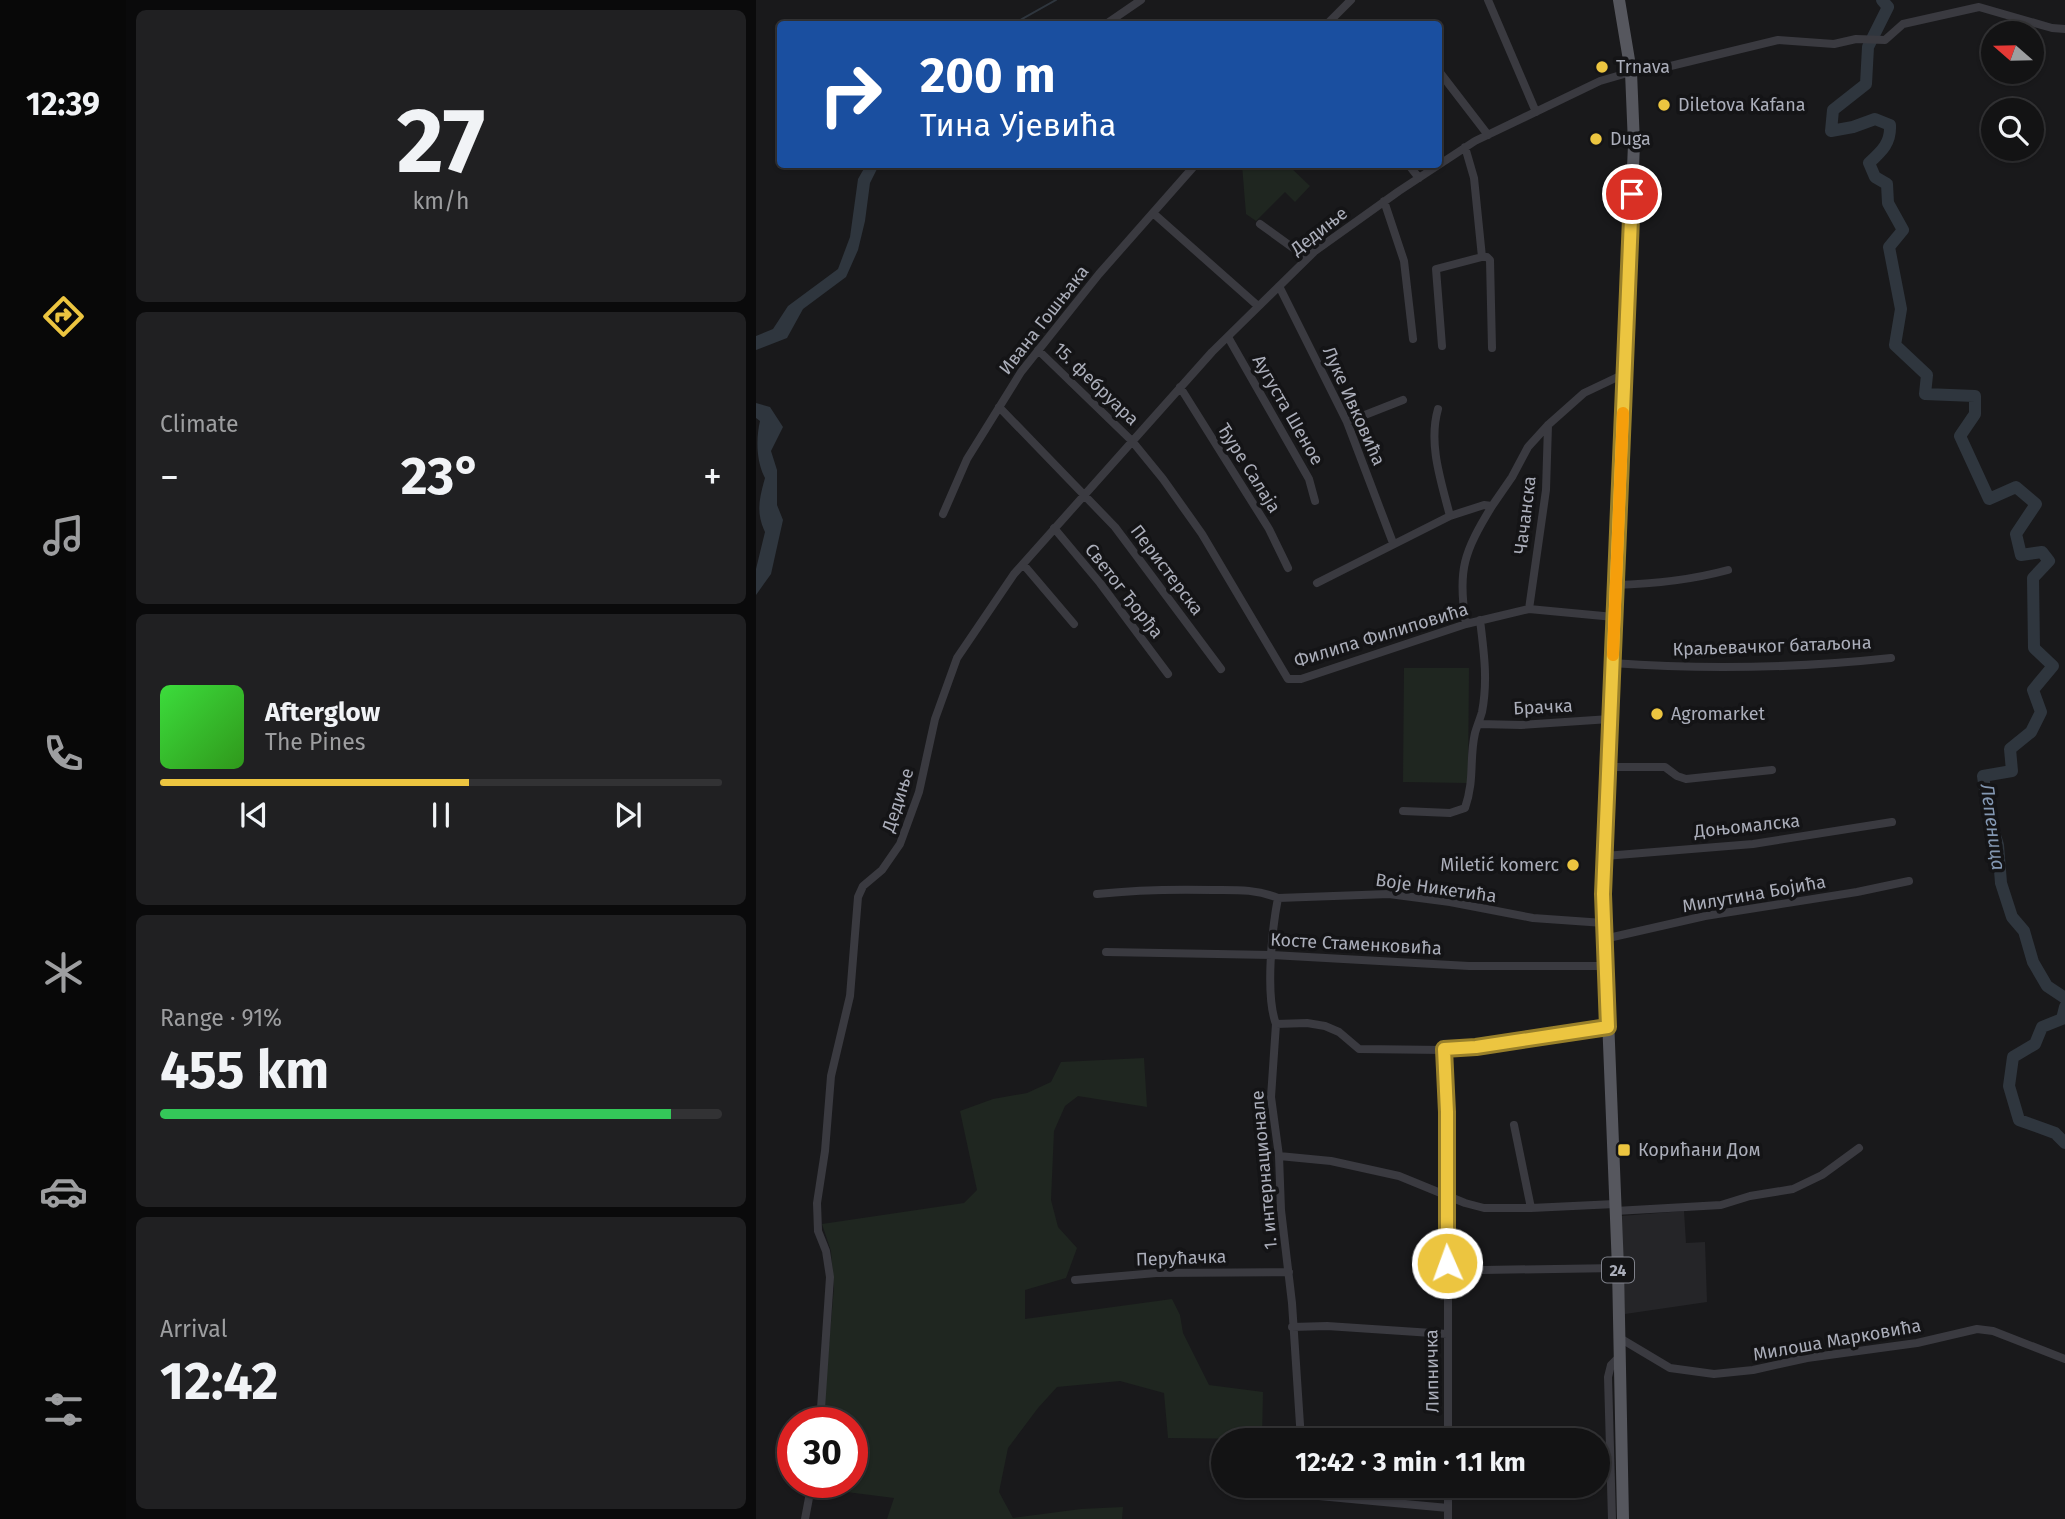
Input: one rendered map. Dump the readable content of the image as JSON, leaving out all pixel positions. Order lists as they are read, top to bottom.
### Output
{
  "streets": {
    "main road": ["24"],
    "street": [
      "Дедиње",
      "Ивана Гошњака",
      "15. фебруара",
      "Луке Ивковића",
      "Аугуста Шеное",
      "Ђуре Салаја",
      "Чачанска",
      "Перистерска",
      "Светог Ђорђа",
      "Филипа Филиповића",
      "Краљевачког батаљона",
      "Брачка",
      "Доњомалска",
      "Воје Никетића",
      "Милутина Бојића",
      "Косте Стаменковића",
      "1. интернационале",
      "Перућачка",
      "Милоша Марковића",
      "Липничка"
    ]
  },
  "crossings": [
    ["Дедиње", "15. фебруара"],
    ["Дедиње", "Луке Ивковића"],
    ["Дедиње", "Аугуста Шеное"],
    ["Дедиње", "Ђуре Салаја"],
    ["Дедиње", "Перистерска"],
    ["Дедиње", "Светог Ђорђа"],
    ["Дедиње", "24"],
    ["Ивана Гошњака", "15. фебруара"],
    ["15. фебруара", "Филипа Филиповића"],
    ["Чачанска", "Филипа Филиповића"],
    ["Филипа Филиповића", "24"],
    ["Краљевачког батаљона", "24"],
    ["Брачка", "24"],
    ["Доњомалска", "24"],
    ["Воје Никетића", "1. интернационале"],
    ["Воје Никетића", "24"],
    ["Милутина Бојића", "24"],
    ["Косте Стаменковића", "1. интернационале"],
    ["Косте Стаменковића", "24"],
    ["1. интернационале", "Перућачка"],
    ["24", "Милоша Марковића"]
  ],
  "water": ["Лепеница"],
  "places": {
    "other": [
      "Trnava",
      "Diletova Kafana",
      "Duga",
      "Agromarket",
      "Miletić komerc"
    ],
    "transit": ["Корићани Дом"]
  },
  "north": "left",
  "page": {
    "tabs": "12:39",
    "tile": [
      ["27", "km/h"],
      "Climate",
      ["Range · 91%", "455 km"],
      ["Arrival", "12:42"]
    ],
    "turn": ["200 m", "Тина Ујевића"],
    "heat": ["−", "23°", "+"],
    "song": ["Afterglow", "The Pines"],
    "limit": "30",
    "trip": "12:42 · 3 min · 1.1 km"
  }
}
